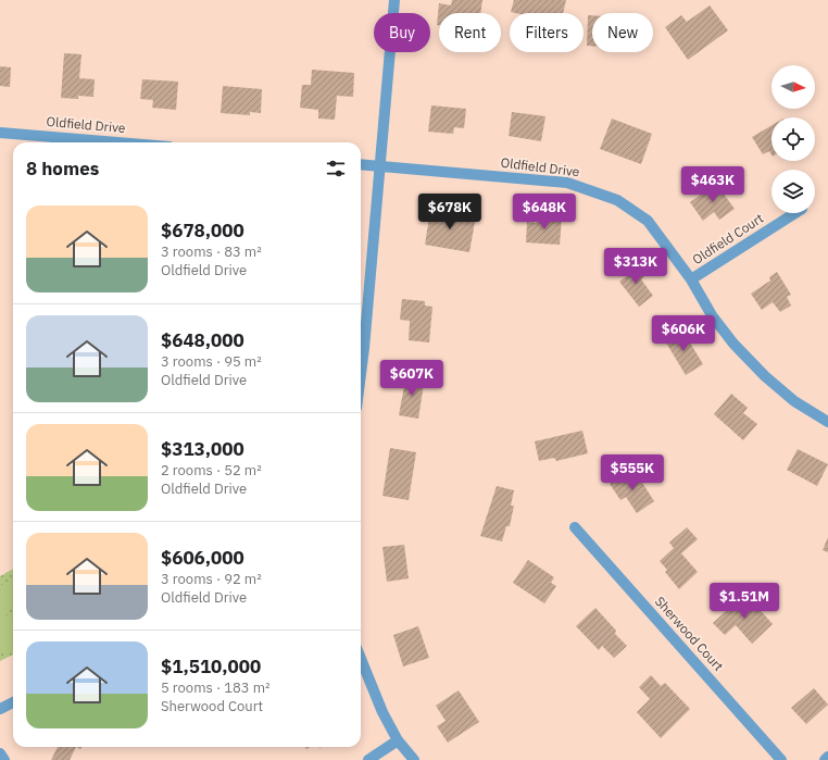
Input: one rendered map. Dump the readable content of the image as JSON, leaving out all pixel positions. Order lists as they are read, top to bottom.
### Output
{
  "streets": {
    "street": ["Oldfield Drive", "Oldfield Court", "Sherwood Court"]
  },
  "crossings": [
    ["Oldfield Drive", "Oldfield Court"]
  ],
  "north": "right",
  "page": {
    "chip": [
      "Buy",
      "Rent",
      "Filters",
      "New"
    ],
    "heading": "8 homes",
    "price": [
      "$463K",
      "$678K",
      "$648K",
      "$313K",
      "$606K",
      "$607K",
      "$555K",
      "$1.51M"
    ],
    "list": [
      {
        "name": "$678,000",
        "note": "3 rooms · 83 m² · Oldfield Drive"
      },
      {
        "name": "$648,000",
        "note": "3 rooms · 95 m² · Oldfield Drive"
      },
      {
        "name": "$313,000",
        "note": "2 rooms · 52 m² · Oldfield Drive"
      },
      {
        "name": "$606,000",
        "note": "3 rooms · 92 m² · Oldfield Drive"
      },
      {
        "name": "$1,510,000",
        "note": "5 rooms · 183 m² · Sherwood Court"
      }
    ]
  }
}
